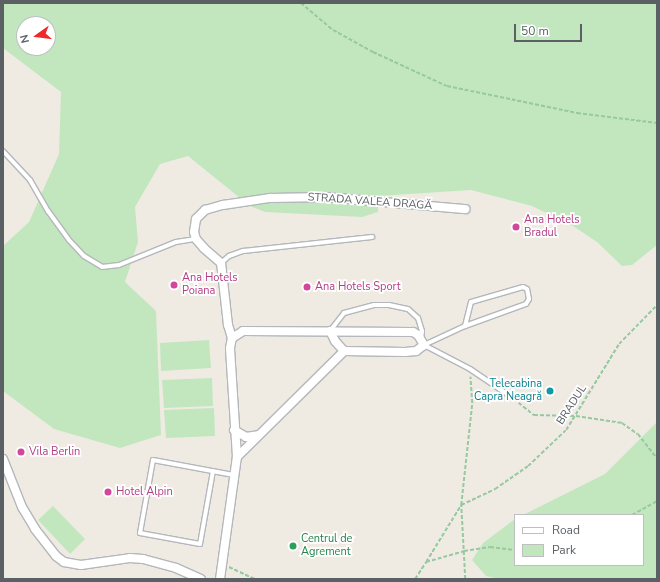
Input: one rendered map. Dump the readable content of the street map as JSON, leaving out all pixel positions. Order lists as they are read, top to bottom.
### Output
{
  "streets": {
    "street": ["STRADA VALEA DRAGĂ"],
    "path": ["BRADUL"]
  },
  "places": [
    "Ana Hotels Bradul",
    "Ana Hotels Poiana",
    "Ana Hotels Sport",
    "Telecabina Capra Neagră",
    "Vila Berlin",
    "Hotel Alpin",
    "Centrul de Agrement"
  ],
  "legend": ["Road", "Park"],
  "scale_bar": "50 m",
  "north": "left"
}
